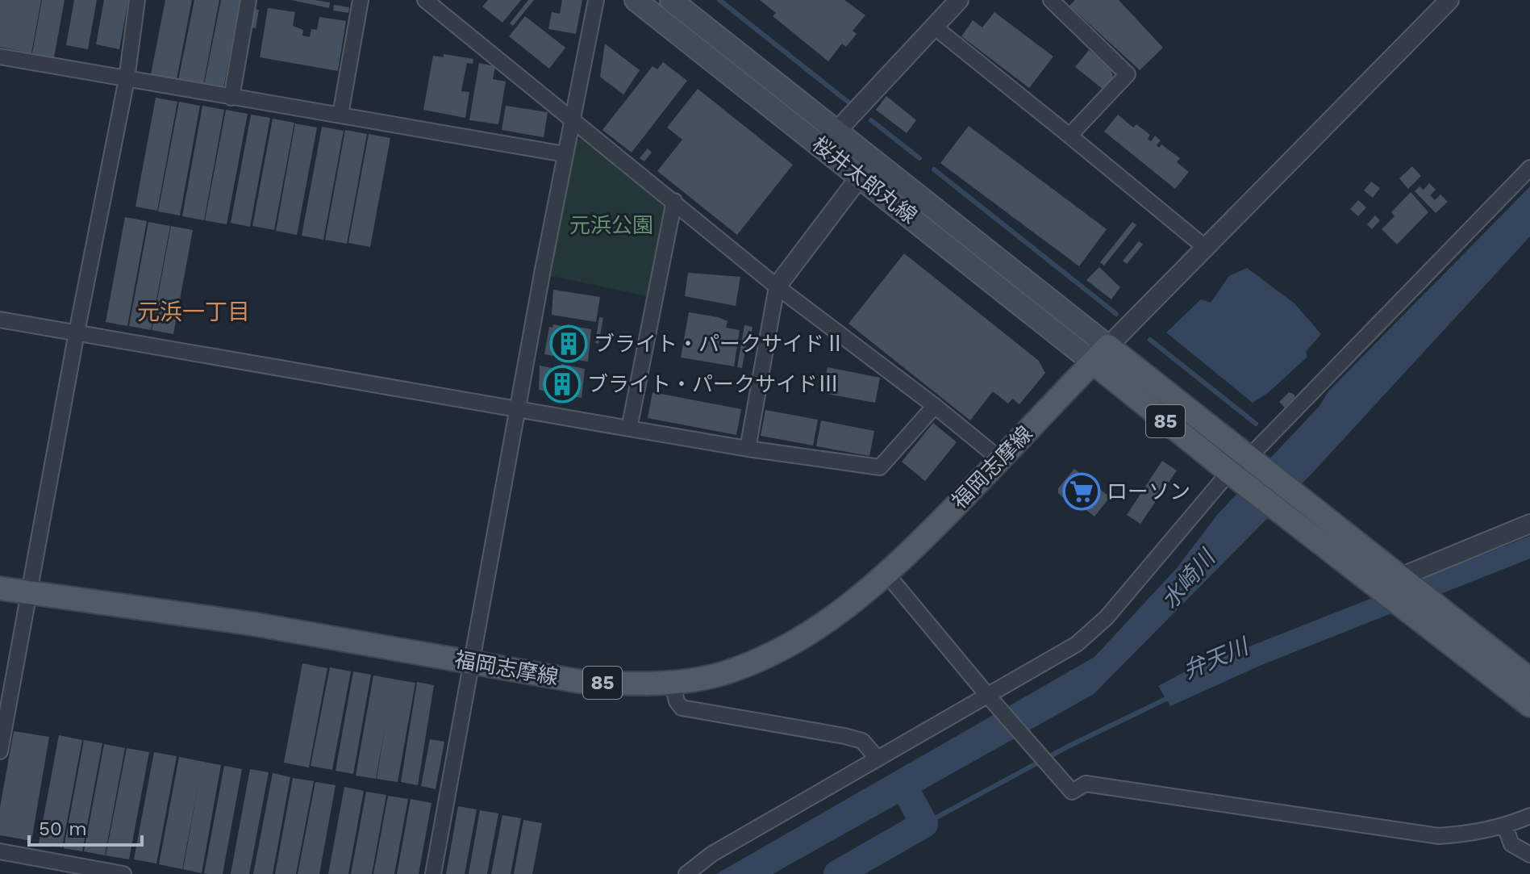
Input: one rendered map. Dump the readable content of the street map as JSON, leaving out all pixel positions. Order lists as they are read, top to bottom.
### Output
{
  "streets": {
    "main road": ["桜井太郎丸線", "85", "福岡志摩線"]
  },
  "crossings": [
    ["桜井太郎丸線", "85"],
    ["桜井太郎丸線", "福岡志摩線"],
    ["85", "福岡志摩線"]
  ],
  "districts": ["元浜一丁目"],
  "water": ["水崎川", "弁天川"],
  "parks": ["元浜公園"],
  "places": {
    "building": ["ブライト・パークサイドⅡ", "ブライト・パークサイドⅢ"],
    "supermarket": ["ローソン"]
  },
  "scale_bar": "50 m"
}
